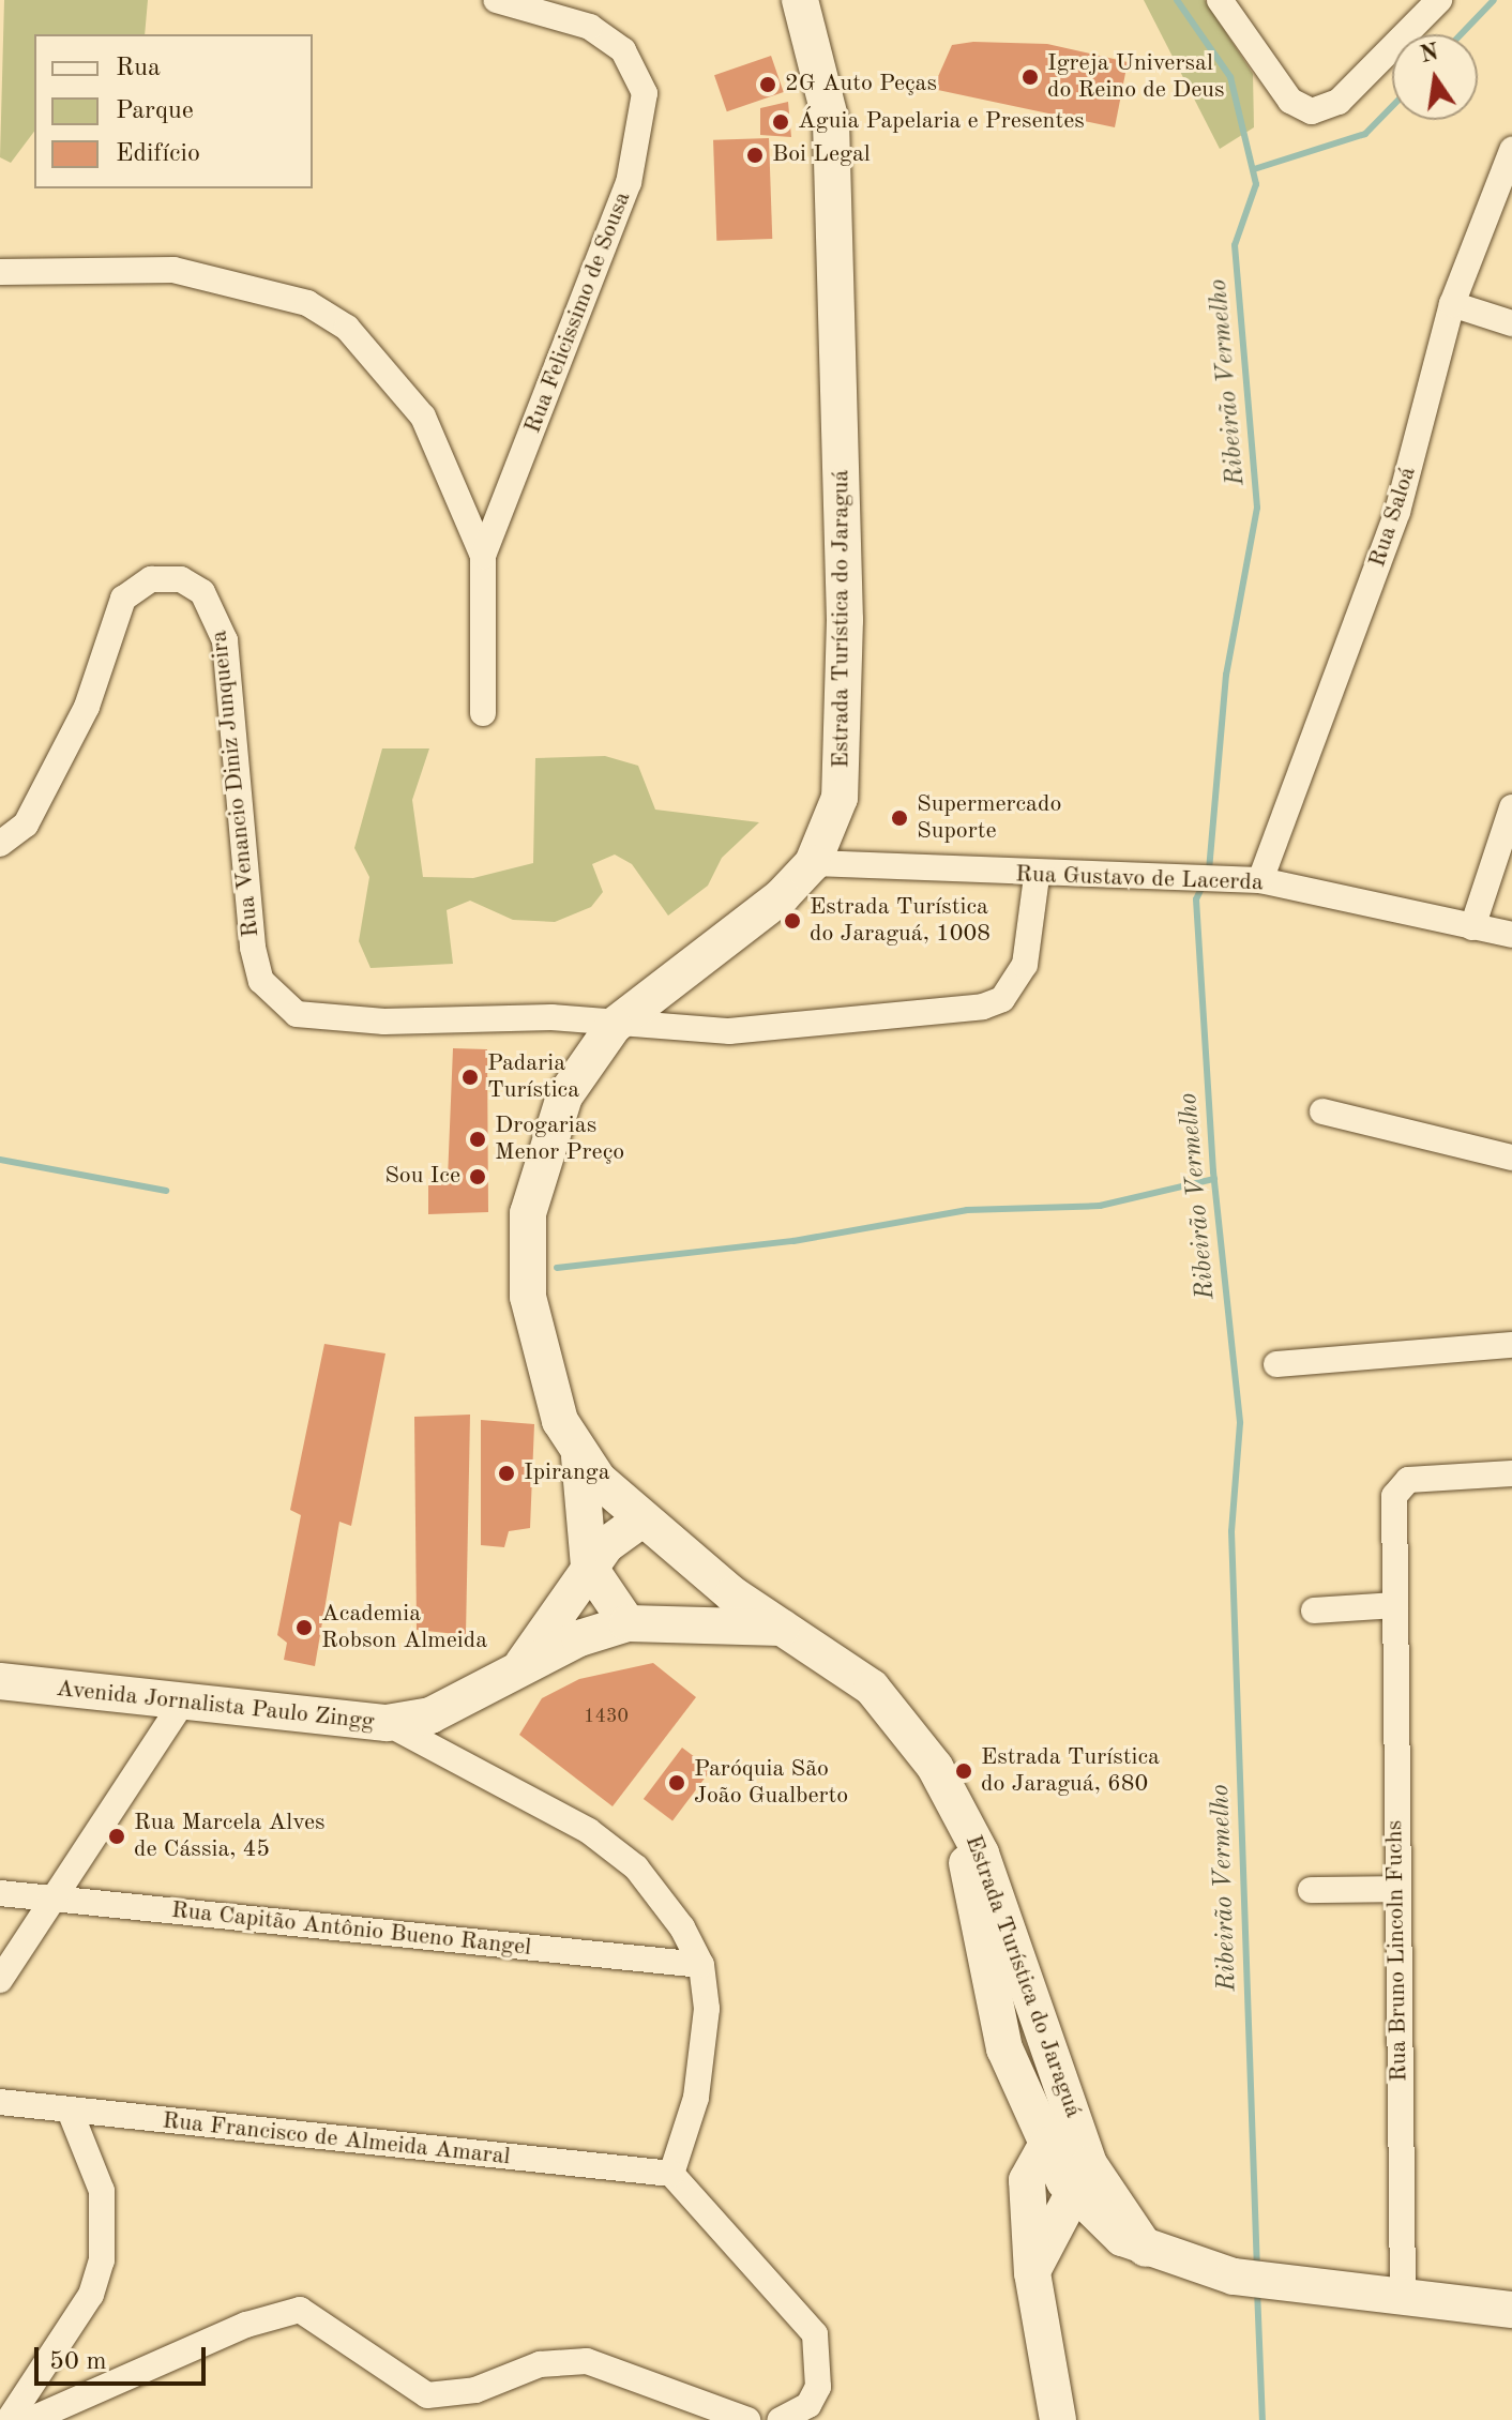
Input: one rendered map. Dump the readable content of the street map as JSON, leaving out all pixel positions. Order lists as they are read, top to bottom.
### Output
{
  "streets": {
    "main road": ["Estrada Turística do Jaraguá", "Avenida Jornalista Paulo Zingg"],
    "street": [
      "Rua Felicissimo de Sousa",
      "Rua Saloá",
      "Rua Venancio Diniz Junqueira",
      "Rua Gustavo de Lacerda",
      "Rua Capitão Antônio Bueno Rangel",
      "Rua Bruno Lincoln Fuchs",
      "Rua Francisco de Almeida Amaral"
    ]
  },
  "crossings": [
    ["Rua Saloá", "Rua Gustavo de Lacerda"],
    ["Estrada Turística do Jaraguá", "Rua Venancio Diniz Junqueira"],
    ["Estrada Turística do Jaraguá", "Rua Gustavo de Lacerda"],
    ["Estrada Turística do Jaraguá", "Avenida Jornalista Paulo Zingg"],
    ["Rua Venancio Diniz Junqueira", "Rua Gustavo de Lacerda"]
  ],
  "water": ["Ribeirão Vermelho"],
  "places": [
    "Igreja Universal do Reino de Deus",
    "2G Auto Peças",
    "Águia Papelaria e Presentes",
    "Boi Legal",
    "Supermercado Suporte",
    "Estrada Turística do Jaraguá, 1008",
    "Padaria Turística",
    "Drogarias Menor Preço",
    "Sou Ice",
    "Ipiranga",
    "Academia Robson Almeida",
    "Estrada Turística do Jaraguá, 680",
    "Paróquia São João Gualberto",
    "Rua Marcela Alves de Cássia, 45"
  ],
  "house_numbers": ["1430"],
  "legend": ["Rua", "Parque", "Edifício"],
  "scale_bar": "50 m",
  "north": "top"
}
